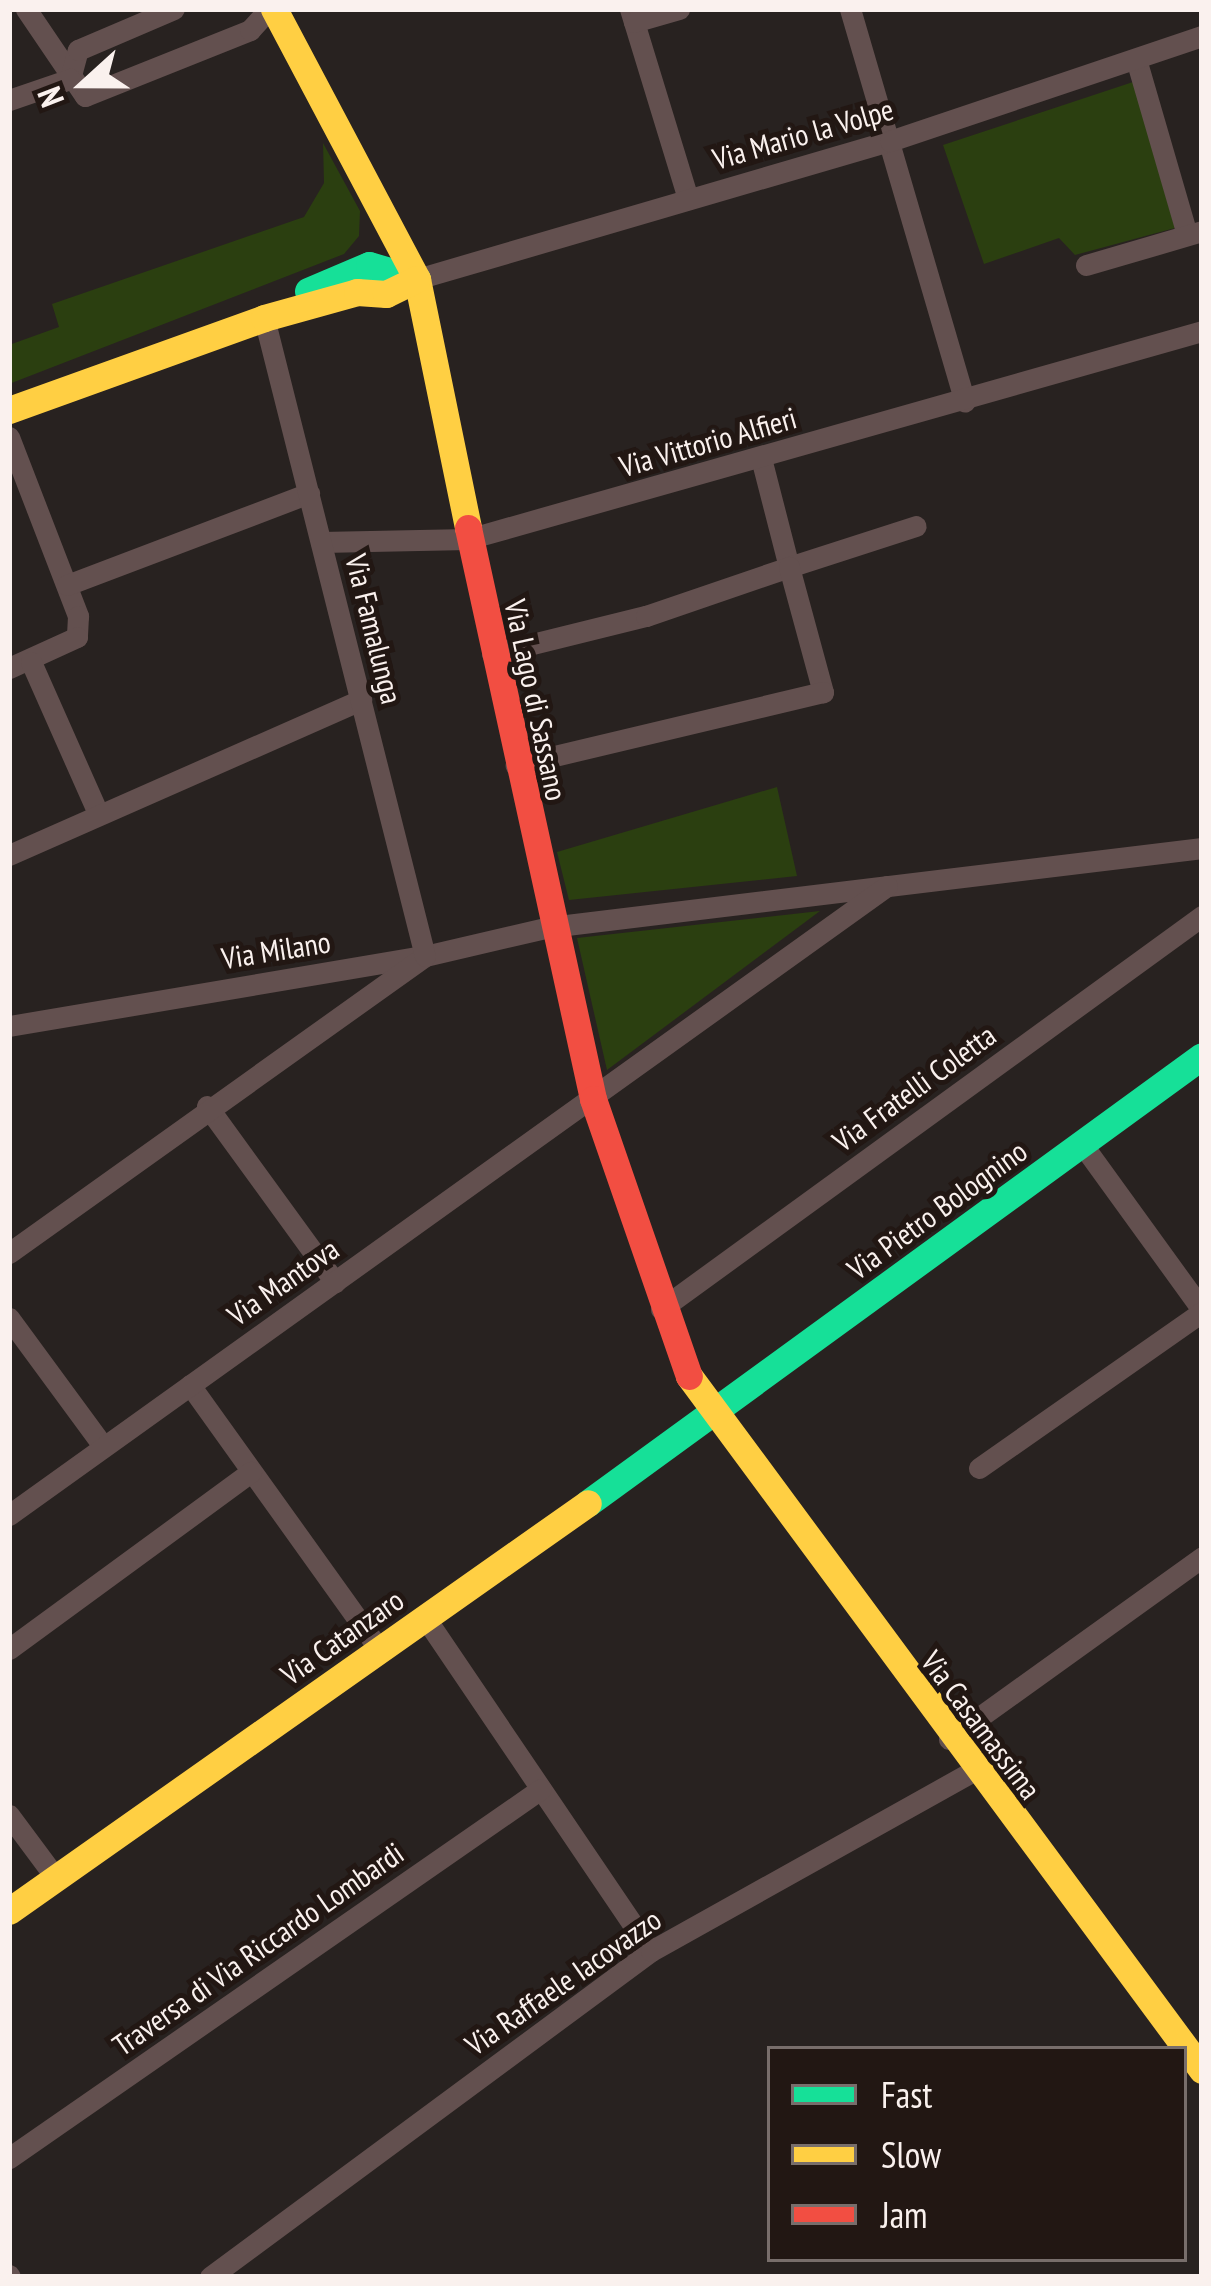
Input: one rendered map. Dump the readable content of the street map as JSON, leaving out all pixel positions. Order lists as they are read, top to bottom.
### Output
{
  "streets": {
    "main road": [
      "Via Lago di Sassano",
      "Via Pietro Bolognino",
      "Via Catanzaro",
      "Via Casamassima"
    ],
    "street": [
      "Via Mario la Volpe",
      "Via Vittorio Alfieri",
      "Via Famalunga",
      "Via Milano",
      "Via Fratelli Coletta",
      "Via Mantova",
      "Traversa di Via Riccardo Lombardi",
      "Via Raffaele Iacovazzo"
    ]
  },
  "crossings": [
    ["Via Mario la Volpe", "Via Lago di Sassano"],
    ["Via Vittorio Alfieri", "Via Famalunga"],
    ["Via Vittorio Alfieri", "Via Lago di Sassano"],
    ["Via Famalunga", "Via Milano"],
    ["Via Lago di Sassano", "Via Milano"],
    ["Via Lago di Sassano", "Via Fratelli Coletta"],
    ["Via Lago di Sassano", "Via Pietro Bolognino"],
    ["Via Lago di Sassano", "Via Mantova"],
    ["Via Lago di Sassano", "Via Catanzaro"],
    ["Via Lago di Sassano", "Via Casamassima"],
    ["Via Milano", "Via Mantova"],
    ["Via Pietro Bolognino", "Via Catanzaro"],
    ["Via Pietro Bolognino", "Via Casamassima"],
    ["Via Catanzaro", "Via Casamassima"],
    ["Via Casamassima", "Via Raffaele Iacovazzo"]
  ],
  "legend": ["Fast", "Slow", "Jam"],
  "north": "left"
}
